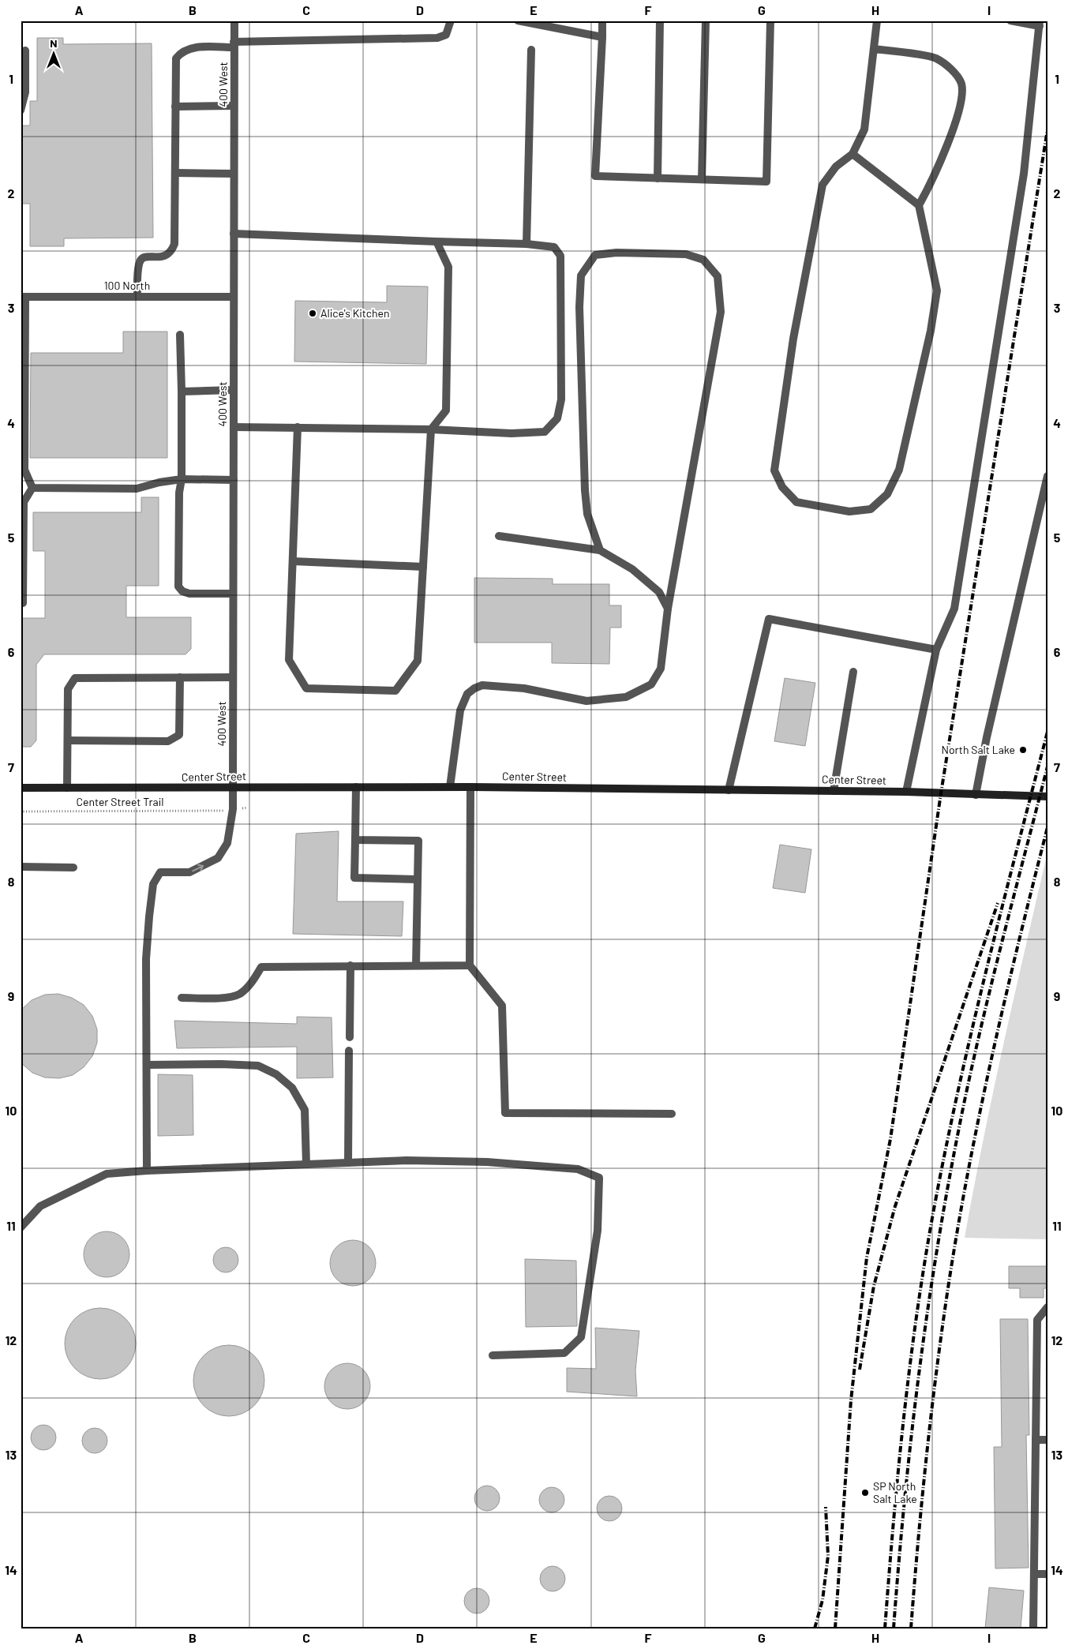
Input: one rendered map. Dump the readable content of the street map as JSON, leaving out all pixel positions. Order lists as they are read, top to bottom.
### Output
{
  "streets": {
    "main road": ["Center Street"],
    "street": ["400 West", "100 North"],
    "path": ["Center Street Trail"]
  },
  "crossings": [
    ["400 West", "100 North"],
    ["400 West", "Center Street"]
  ],
  "places": ["Alice's Kitchen", "North Salt Lake", "SP North Salt Lake"],
  "north": "top",
  "grid": {
    "columns": [
      "A",
      "B",
      "C",
      "D",
      "E",
      "F",
      "G",
      "H",
      "I"
    ],
    "rows": [
      "1",
      "2",
      "3",
      "4",
      "5",
      "6",
      "7",
      "8",
      "9",
      "10",
      "11",
      "12",
      "13",
      "14"
    ]
  }
}
